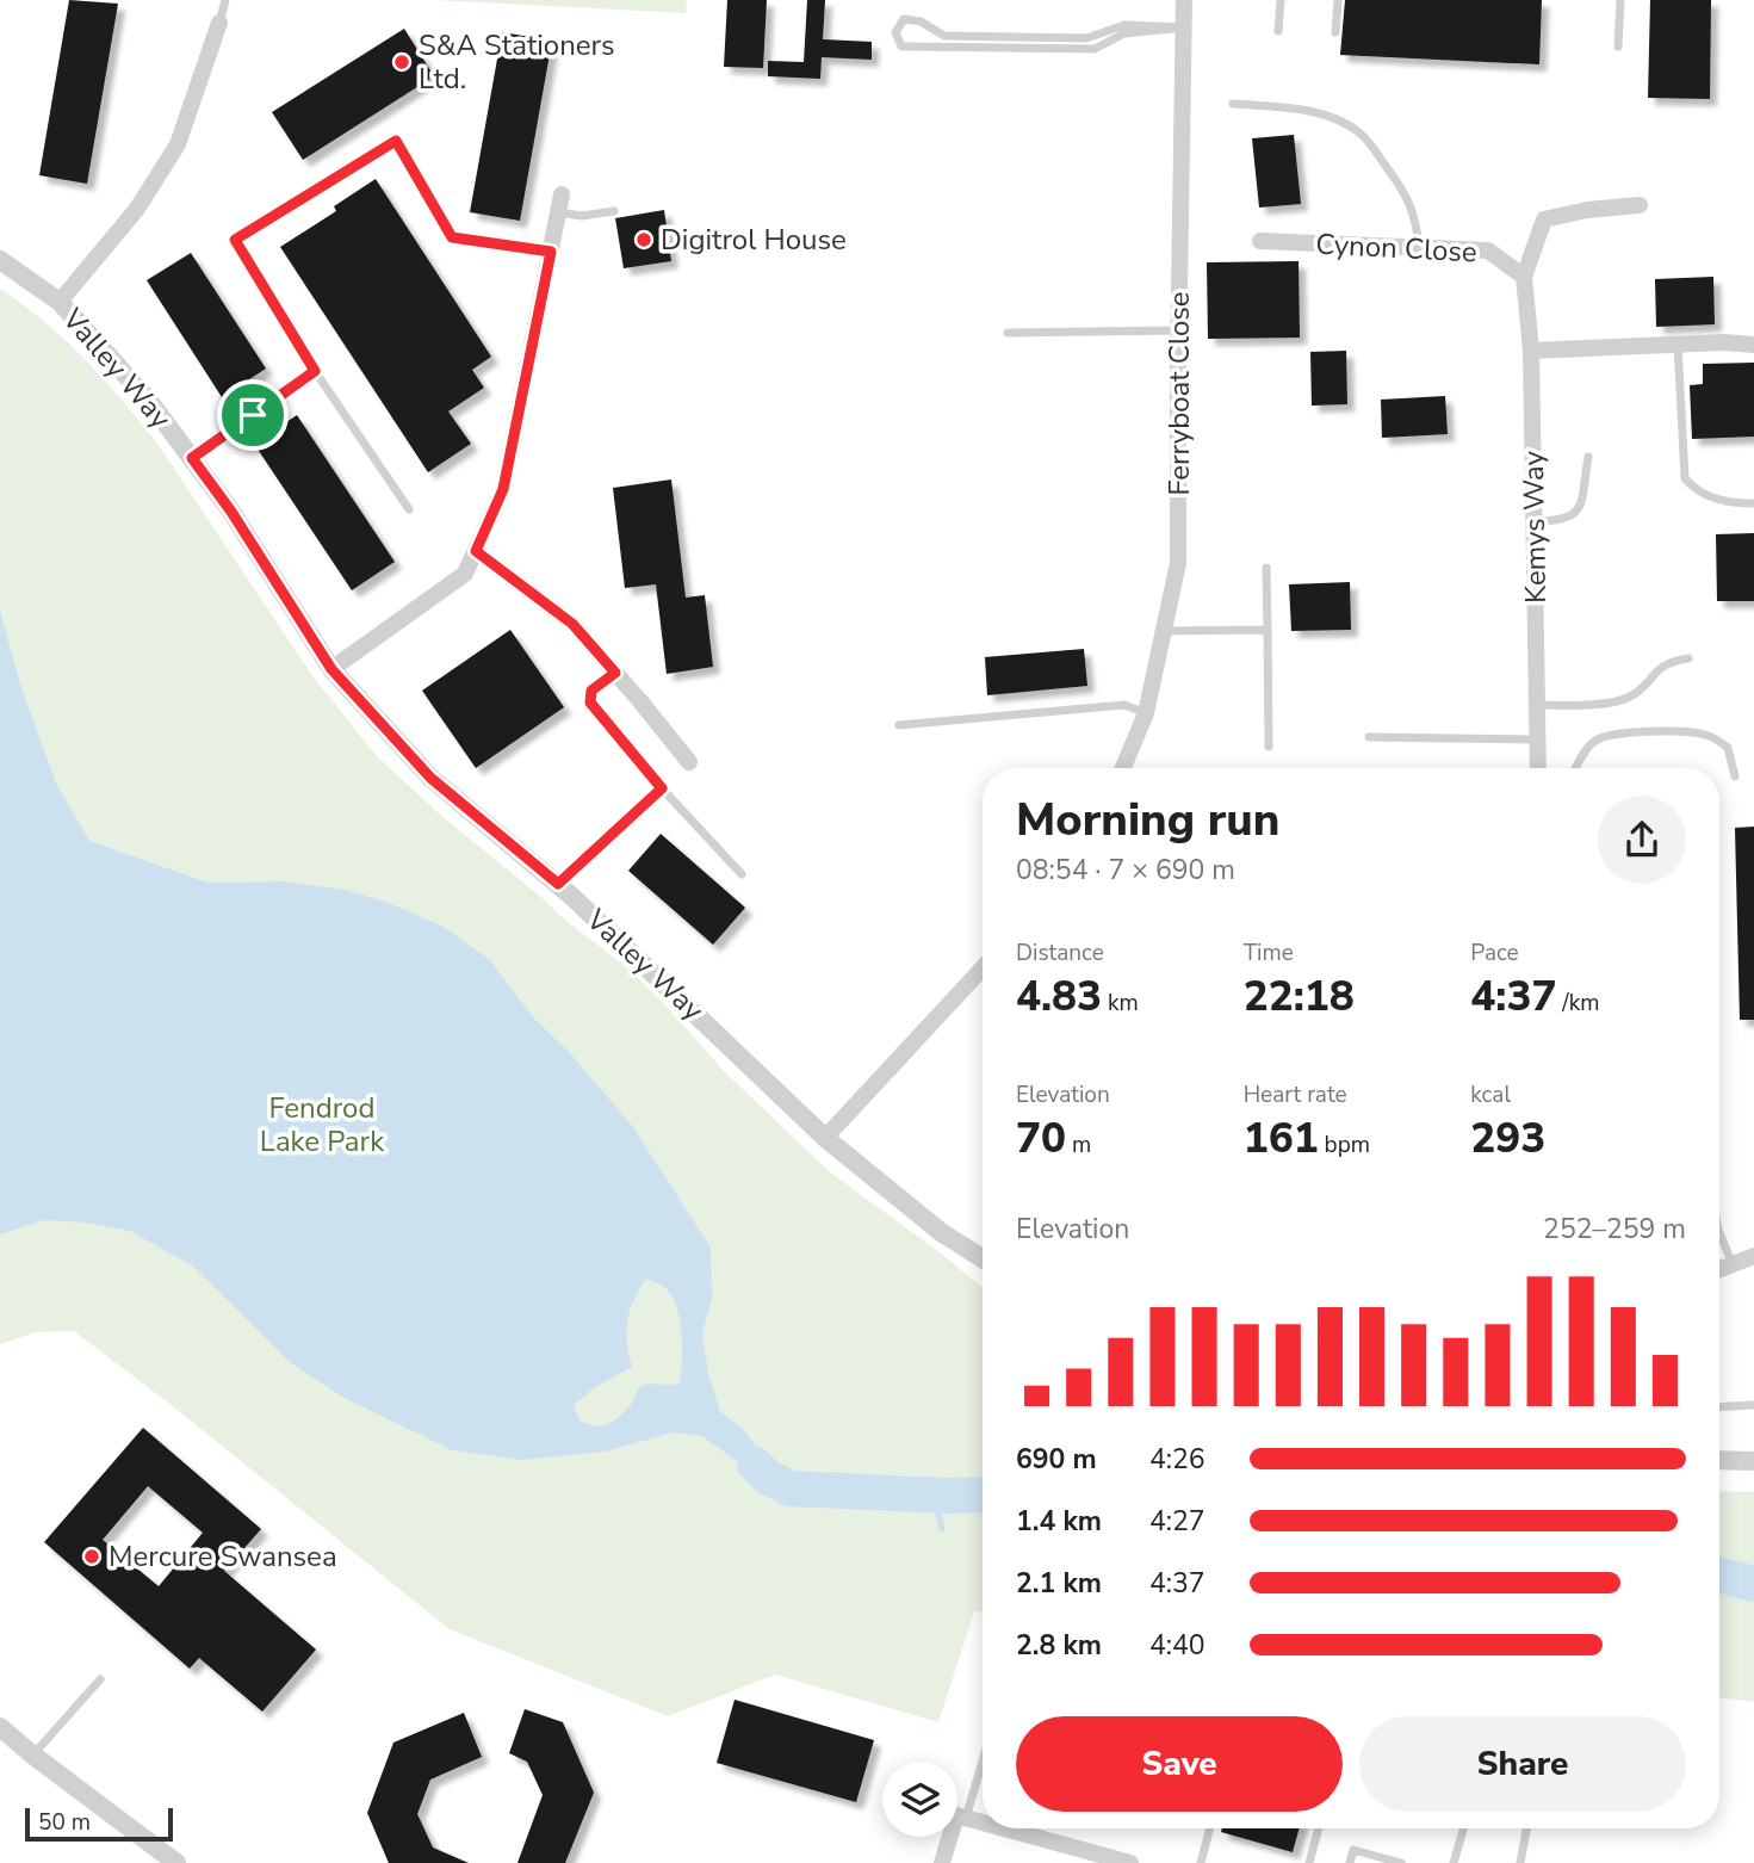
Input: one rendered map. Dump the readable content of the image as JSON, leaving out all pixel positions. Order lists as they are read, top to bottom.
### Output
{
  "streets": {
    "street": [
      "Cynon Close",
      "Valley Way",
      "Ferryboat Close",
      "Kemys Way"
    ]
  },
  "crossings": [
    ["Cynon Close", "Kemys Way"]
  ],
  "parks": ["Fendrod Lake Park"],
  "places": ["S&A Stationers Ltd.", "Digitrol House", "Mercure Swansea"],
  "scale_bar": "50 m",
  "page": {
    "heading": ["Morning run", "08:54 · 7 × 690 m"],
    "stats": [
      ["Distance", "4.83 km"],
      ["Time", "22:18"],
      ["Pace", "4:37 /km"],
      ["Elevation", "70 m"],
      ["Heart rate", "161 bpm"],
      ["kcal", "293"]
    ],
    "chart": ["Elevation", "252–259 m"],
    "list": [
      {
        "name": "690 m",
        "note": "4:26"
      },
      {
        "name": "1.4 km",
        "note": "4:27"
      },
      {
        "name": "2.1 km",
        "note": "4:37"
      },
      {
        "name": "2.8 km",
        "note": "4:40"
      }
    ],
    "buttons": ["Save", "Share"],
    "scale": "50 m"
  }
}
